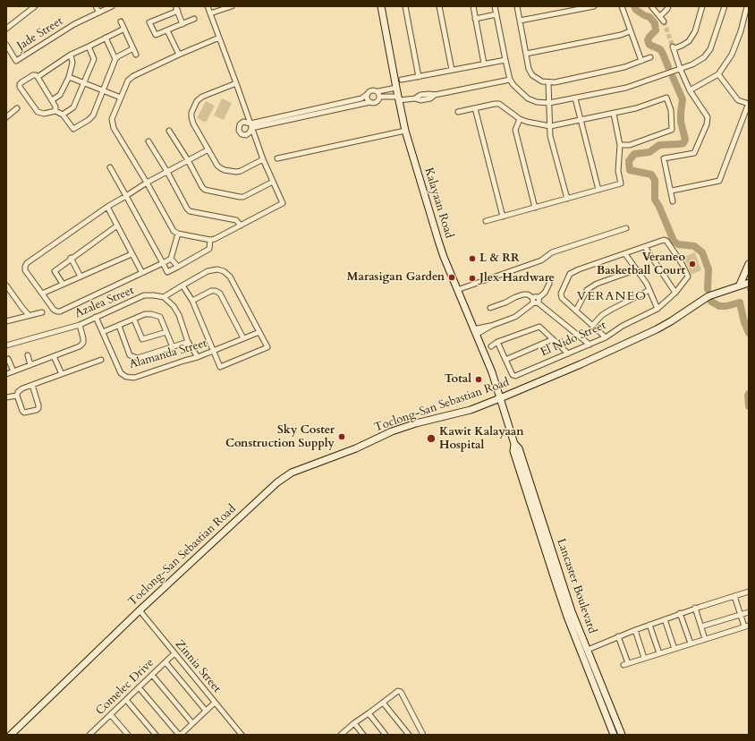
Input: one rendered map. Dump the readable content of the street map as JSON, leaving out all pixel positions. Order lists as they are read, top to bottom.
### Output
{
  "streets": {
    "main road": ["Kalayaan Road", "Toclong-San Sebastian Road", "Lancaster Boulevard"],
    "street": [
      "Jade Street",
      "Azalea Street",
      "El Nido Street",
      "Alamanda Street",
      "Zinnia Street",
      "Comelec Drive"
    ]
  },
  "crossings": [
    ["Kalayaan Road", "Toclong-San Sebastian Road"],
    ["Kalayaan Road", "Lancaster Boulevard"],
    ["Azalea Street", "Alamanda Street"],
    ["Toclong-San Sebastian Road", "Lancaster Boulevard"],
    ["Toclong-San Sebastian Road", "Zinnia Street"],
    ["Zinnia Street", "Comelec Drive"]
  ],
  "districts": ["VERANEO"],
  "places": [
    "L & RR",
    "Veraneo Basketball Court",
    "Marasigan Garden",
    "Jlex Hardware",
    "Total",
    "Sky Coster Construction Supply",
    "Kawit Kalayaan Hospital"
  ]
}
